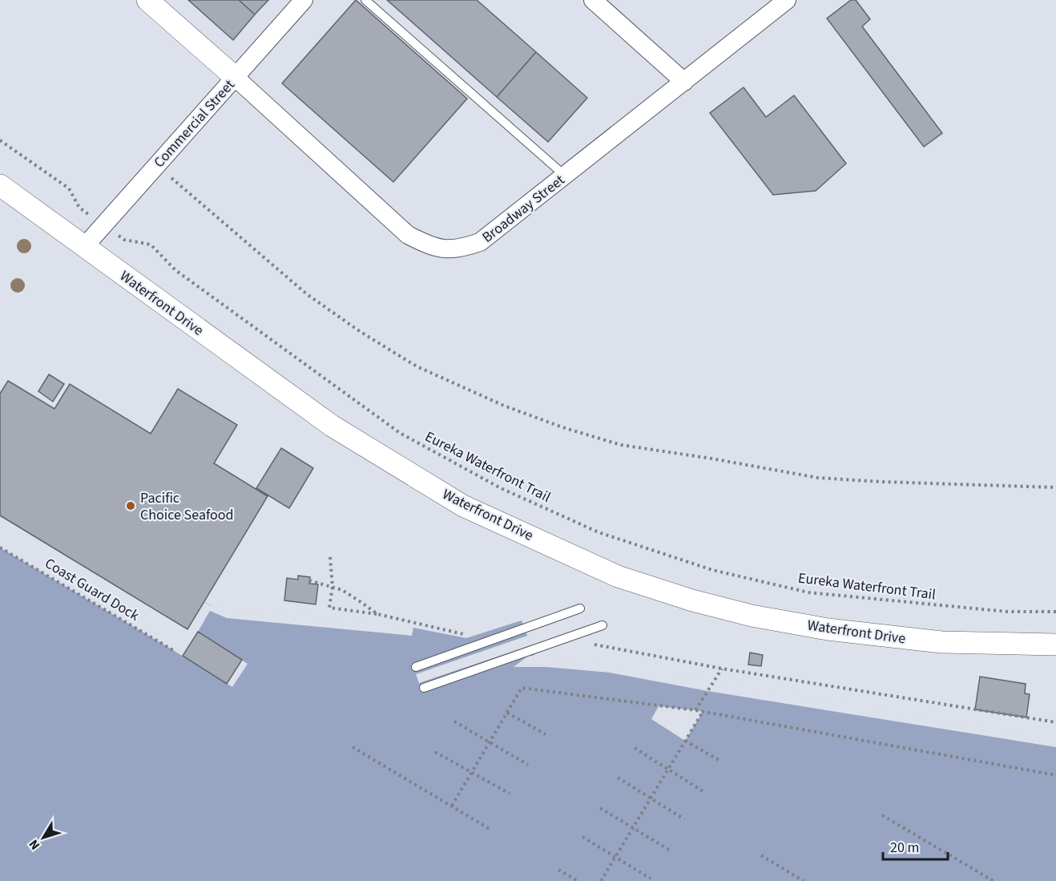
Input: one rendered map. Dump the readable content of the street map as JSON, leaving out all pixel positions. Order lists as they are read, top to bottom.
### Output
{
  "streets": {
    "street": ["Commercial Street", "Broadway Street", "Waterfront Drive"],
    "path": ["Eureka Waterfront Trail", "Coast Guard Dock"]
  },
  "crossings": [
    ["Commercial Street", "Broadway Street"],
    ["Commercial Street", "Waterfront Drive"],
    ["Commercial Street", "Eureka Waterfront Trail"]
  ],
  "places": ["Pacific Choice Seafood"],
  "scale_bar": "20 m",
  "north": "bottom left"
}
